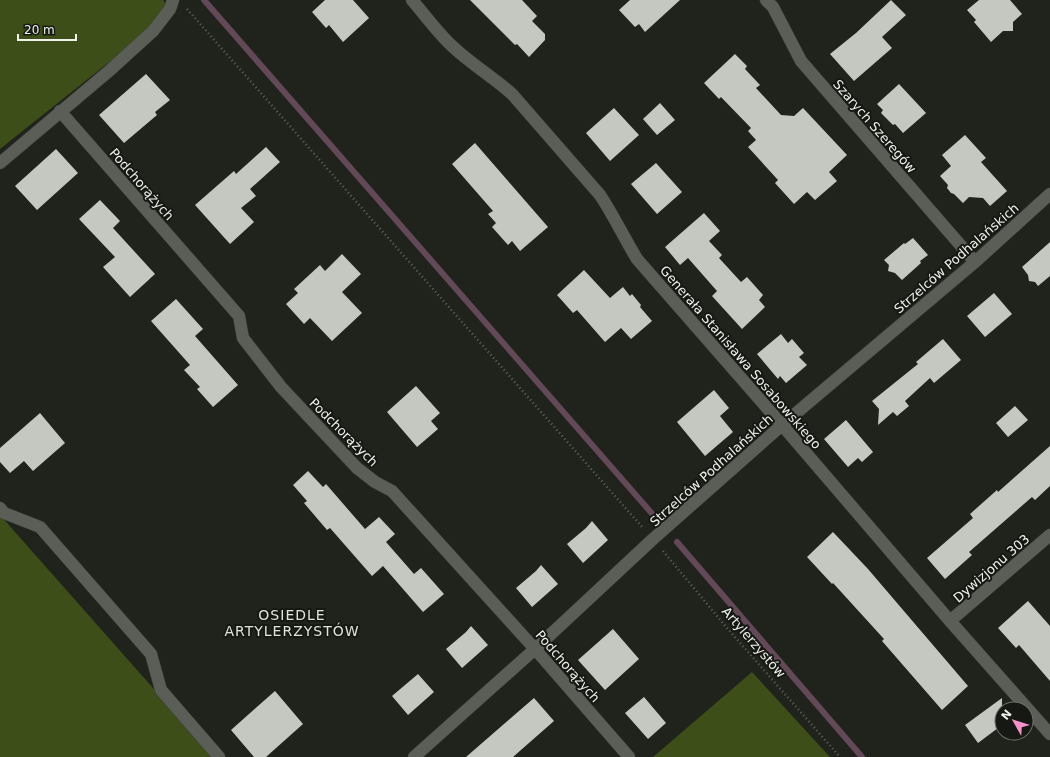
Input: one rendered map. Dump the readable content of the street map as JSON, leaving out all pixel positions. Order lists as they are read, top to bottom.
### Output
{
  "streets": {
    "street": [
      "Szarych Szeregów",
      "Podchorążych",
      "Strzelców Podhalańskich",
      "Generała Stanisława Sosabowskiego",
      "Dywizjonu 303"
    ],
    "path": ["Artylerzystów"]
  },
  "crossings": [
    ["Szarych Szeregów", "Strzelców Podhalańskich"],
    ["Podchorążych", "Strzelców Podhalańskich"],
    ["Strzelców Podhalańskich", "Generała Stanisława Sosabowskiego"],
    ["Strzelców Podhalańskich", "Artylerzystów"],
    ["Generała Stanisława Sosabowskiego", "Dywizjonu 303"]
  ],
  "districts": ["OSIEDLE ARTYLERZYSTÓW"],
  "scale_bar": "20 m",
  "north": "top left"
}
